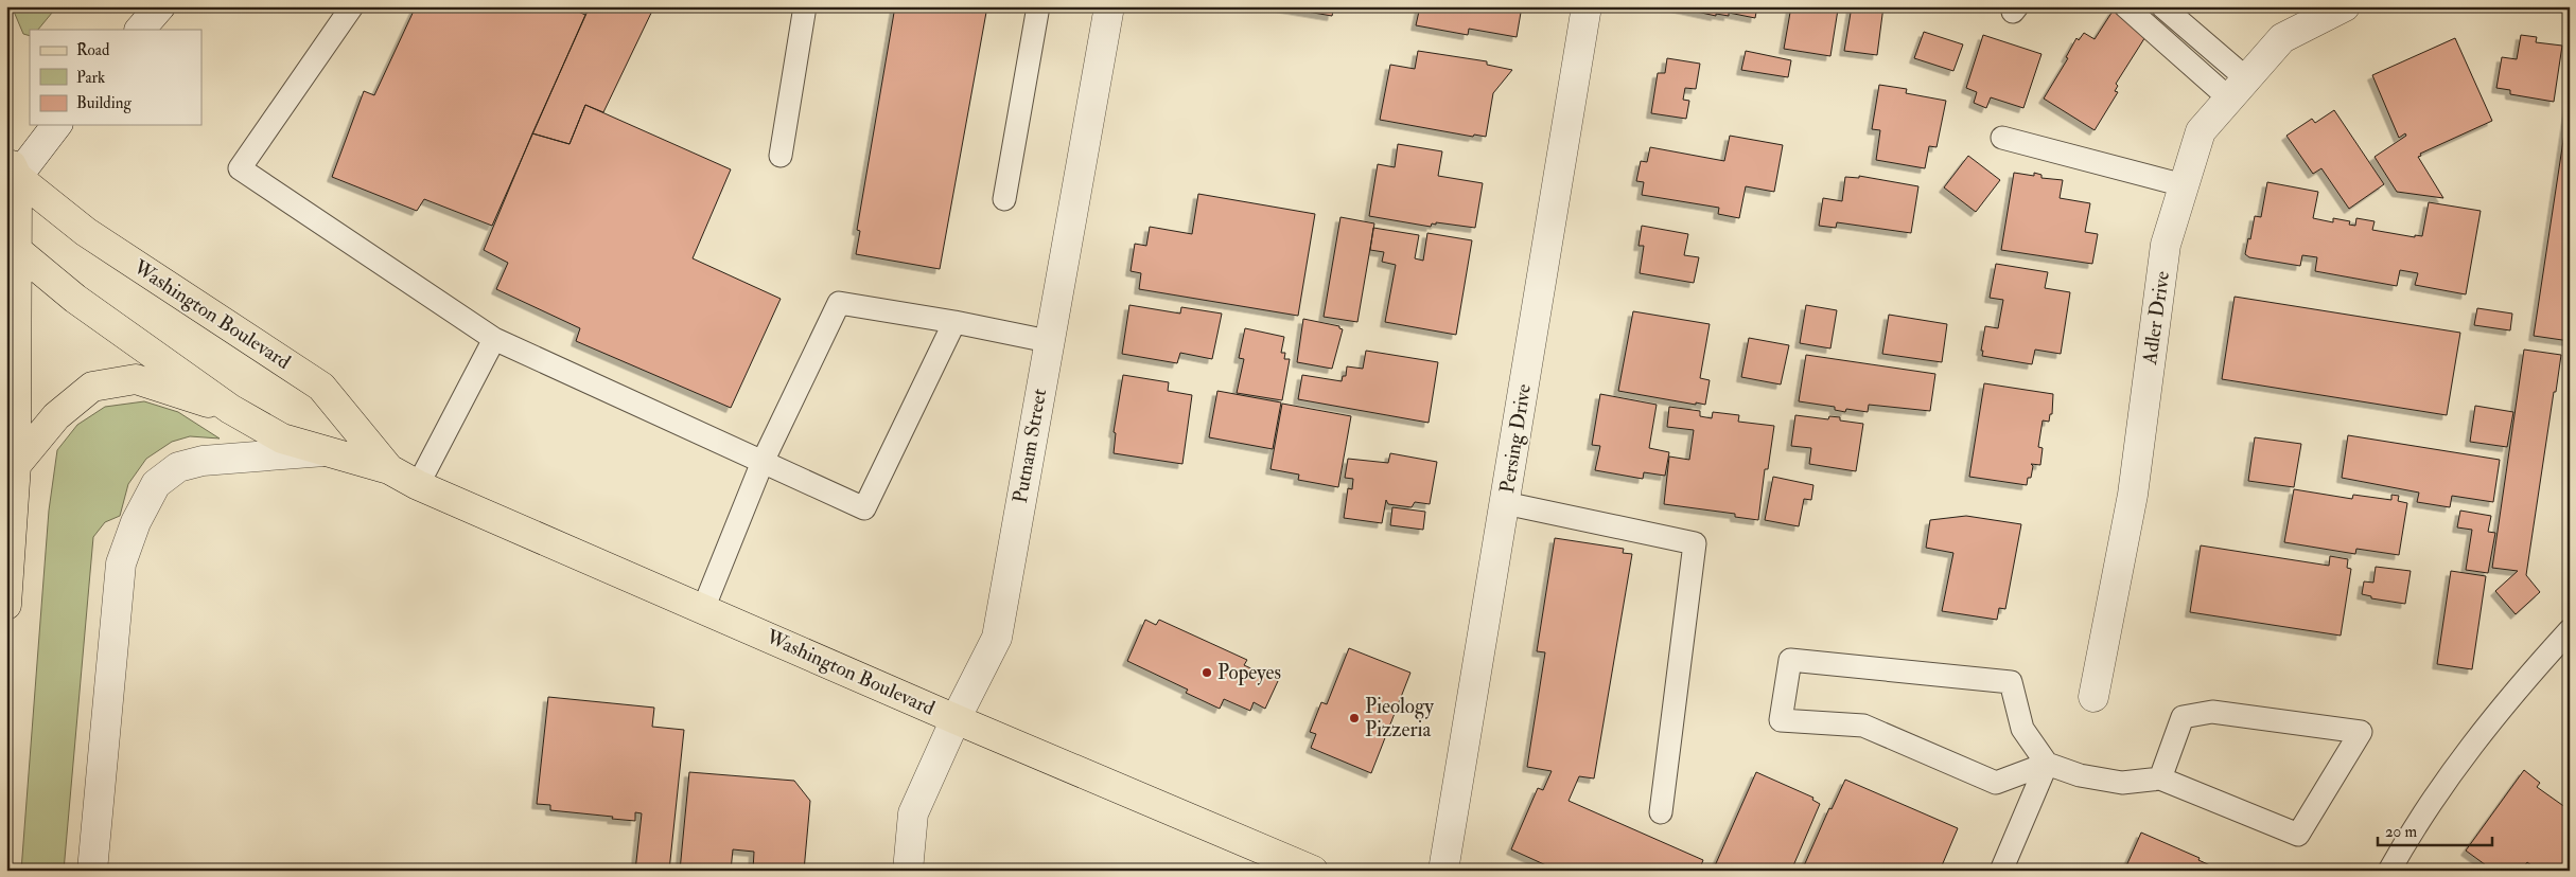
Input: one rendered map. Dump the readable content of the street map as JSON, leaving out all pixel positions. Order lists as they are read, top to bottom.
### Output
{
  "streets": {
    "main road": ["Washington Boulevard"],
    "street": ["Adler Drive", "Persing Drive", "Putnam Street"]
  },
  "crossings": [
    ["Washington Boulevard", "Putnam Street"]
  ],
  "places": ["Popeyes", "Pieology Pizzeria"],
  "legend": ["Road", "Park", "Building"],
  "scale_bar": "20 m"
}
